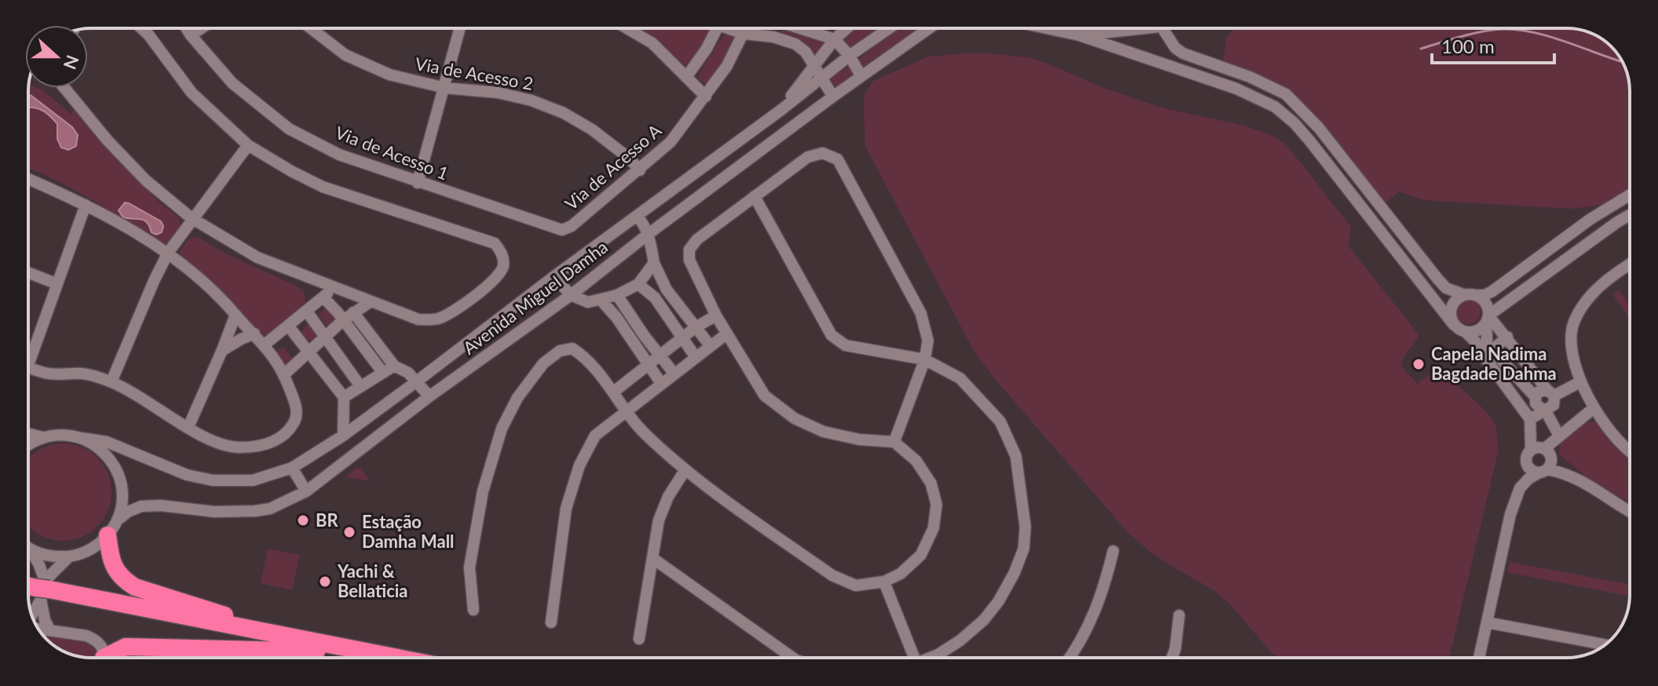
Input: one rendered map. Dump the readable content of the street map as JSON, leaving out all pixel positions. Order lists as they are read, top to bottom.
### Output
{
  "streets": {
    "street": [
      "Via de Acesso 2",
      "Via de Acesso 1",
      "Via de Acesso A",
      "Avenida Miguel Damha"
    ]
  },
  "crossings": [
    ["Via de Acesso 2", "Via de Acesso A"],
    ["Via de Acesso 1", "Via de Acesso A"]
  ],
  "places": [
    "Capela Nadima Bagdade Dahma",
    "BR",
    "Estação Damha Mall",
    "Yachi & Bellaticia"
  ],
  "scale_bar": "100 m",
  "north": "right"
}
